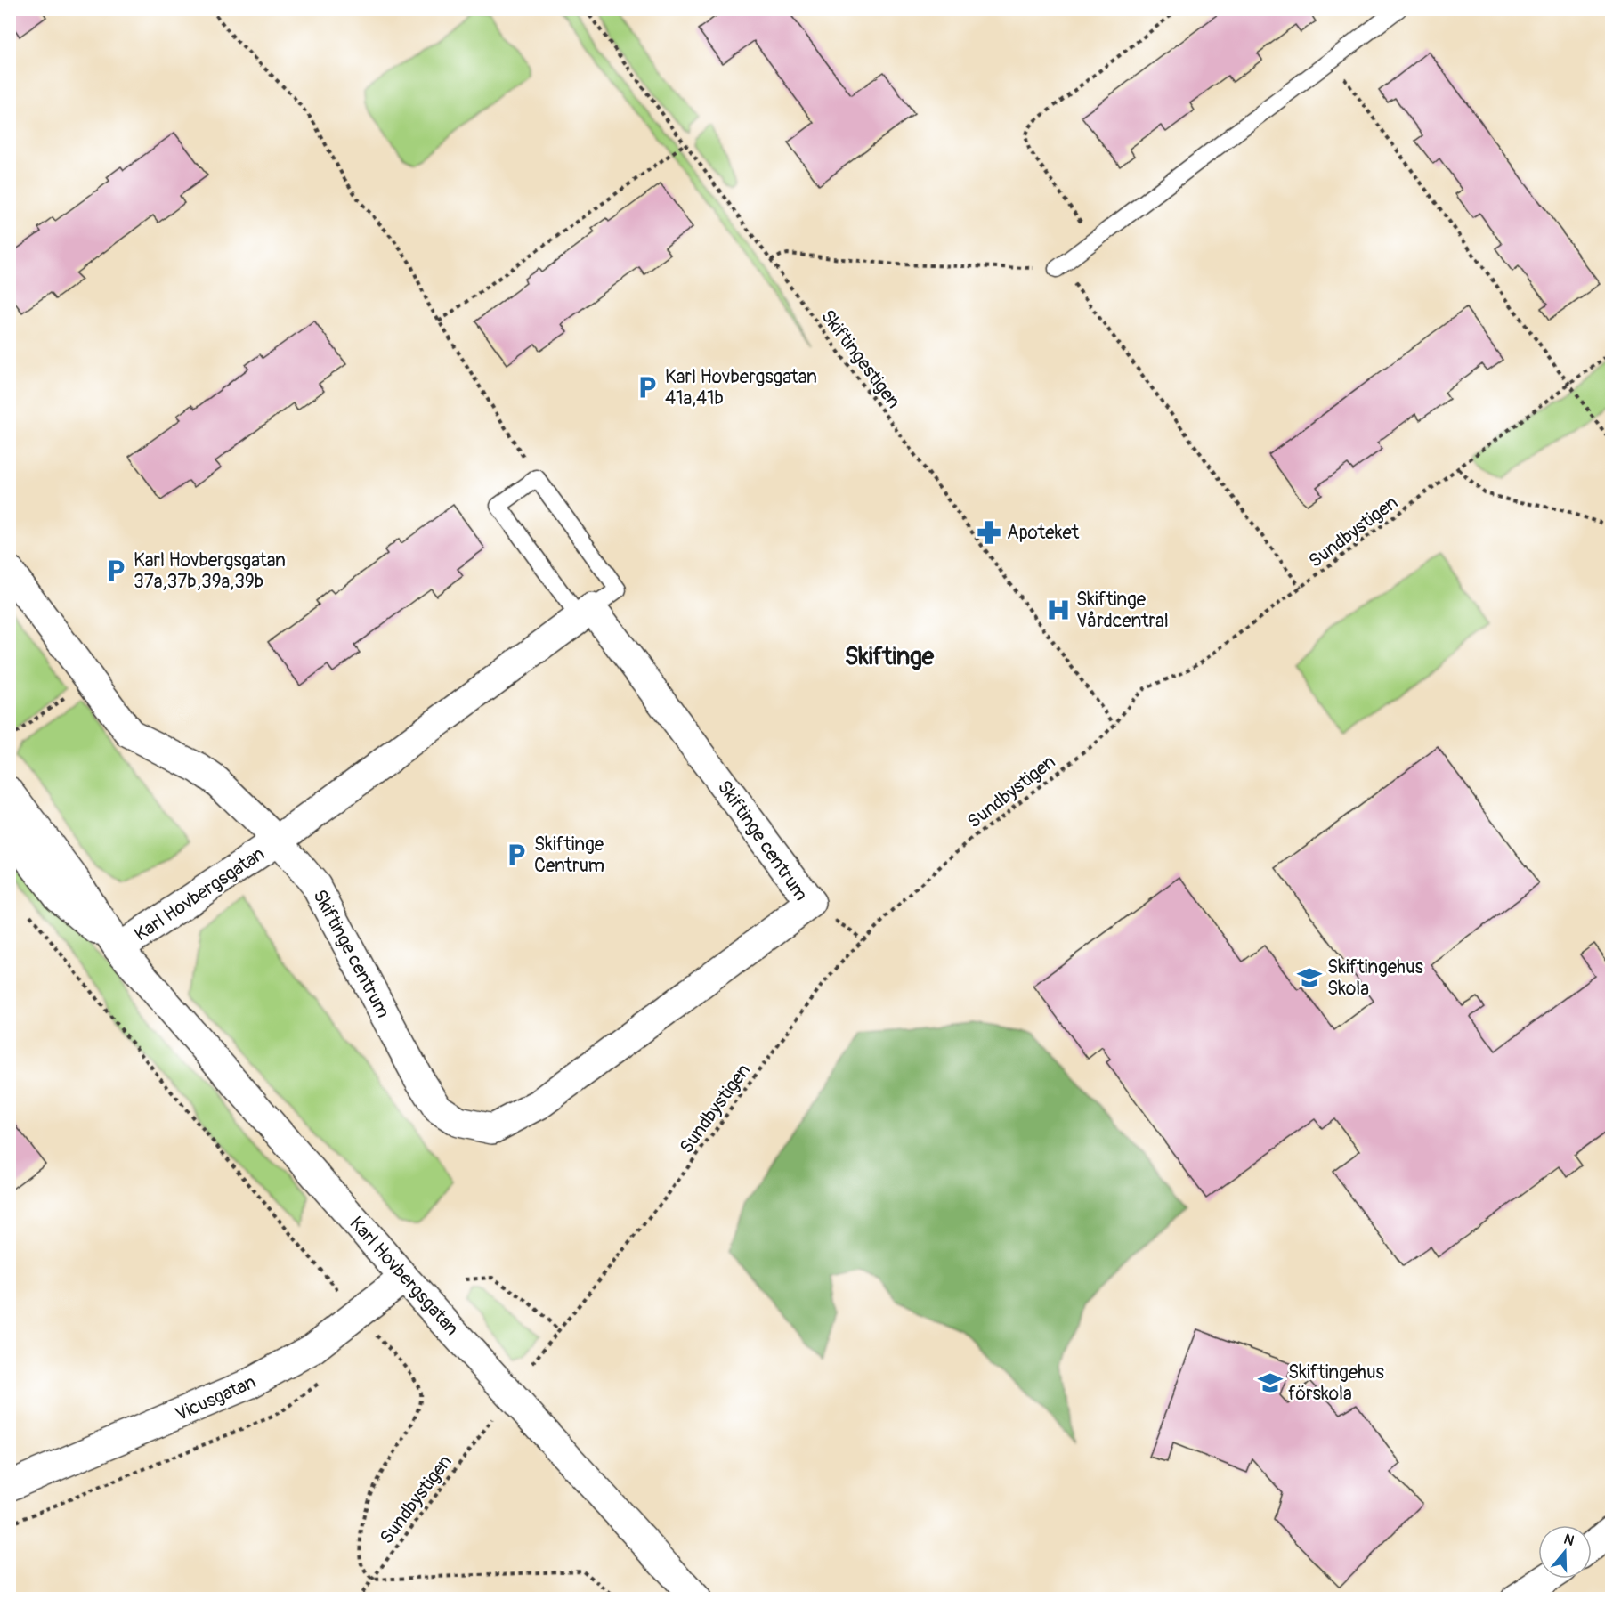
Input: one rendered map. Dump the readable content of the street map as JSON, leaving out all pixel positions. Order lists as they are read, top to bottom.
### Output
{
  "streets": {
    "street": ["Skiftinge centrum", "Karl Hovbergsgatan", "Vicusgatan"],
    "path": ["Skiftingestigen", "Sundbystigen"]
  },
  "crossings": [
    ["Skiftingestigen", "Sundbystigen"],
    ["Skiftinge centrum", "Karl Hovbergsgatan"],
    ["Karl Hovbergsgatan", "Vicusgatan"]
  ],
  "districts": ["Skiftinge"],
  "places": {
    "parking": ["Karl Hovbergsgatan 41a,41b", "Karl Hovbergsgatan 37a,37b,39a,39b", "Skiftinge Centrum"],
    "pharmacy": ["Apoteket"],
    "hospital": ["Skiftinge Vårdcentral"],
    "school or university": ["Skiftingehus Skola", "Skiftingehus förskola"]
  },
  "north": "top"
}
